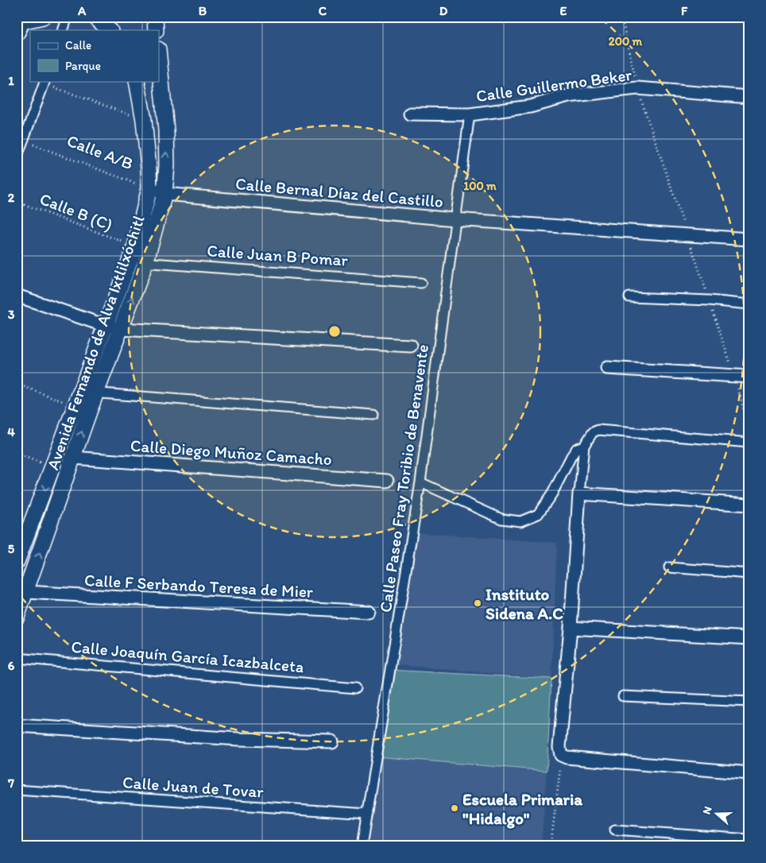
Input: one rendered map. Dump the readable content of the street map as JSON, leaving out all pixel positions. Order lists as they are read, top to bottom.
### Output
{
  "streets": {
    "street": [
      "Calle Guillermo Beker",
      "Calle A/B",
      "Calle Bernal Díaz del Castillo",
      "Calle Juan B Pomar",
      "Avenida Fernando de Alva Ixtlilxóchitl",
      "Calle Diego Muñoz Camacho",
      "Calle Paseo Fray Toribio de Benavente",
      "Calle F Serbando Teresa de Mier",
      "Calle Joaquín García Icazbalceta",
      "Calle Juan de Tovar"
    ],
    "path": ["Calle B (C)"]
  },
  "crossings": [
    ["Calle Guillermo Beker", "Calle Paseo Fray Toribio de Benavente"],
    ["Calle A/B", "Calle Bernal Díaz del Castillo"],
    ["Calle A/B", "Avenida Fernando de Alva Ixtlilxóchitl"],
    ["Calle Bernal Díaz del Castillo", "Avenida Fernando de Alva Ixtlilxóchitl"],
    ["Calle Bernal Díaz del Castillo", "Calle Paseo Fray Toribio de Benavente"],
    ["Calle B (C)", "Avenida Fernando de Alva Ixtlilxóchitl"],
    ["Calle Juan B Pomar", "Avenida Fernando de Alva Ixtlilxóchitl"],
    ["Avenida Fernando de Alva Ixtlilxóchitl", "Calle Diego Muñoz Camacho"],
    ["Avenida Fernando de Alva Ixtlilxóchitl", "Calle F Serbando Teresa de Mier"],
    ["Calle Paseo Fray Toribio de Benavente", "Calle Juan de Tovar"]
  ],
  "places": ["Instituto Sidena A.C", "Escuela Primaria \"Hidalgo\""],
  "legend": ["Calle", "Parque"],
  "north": "left",
  "grid": {
    "columns": [
      "A",
      "B",
      "C",
      "D",
      "E",
      "F"
    ],
    "rows": [
      "1",
      "2",
      "3",
      "4",
      "5",
      "6",
      "7"
    ]
  },
  "rings": ["200 m", "100 m"]
}
